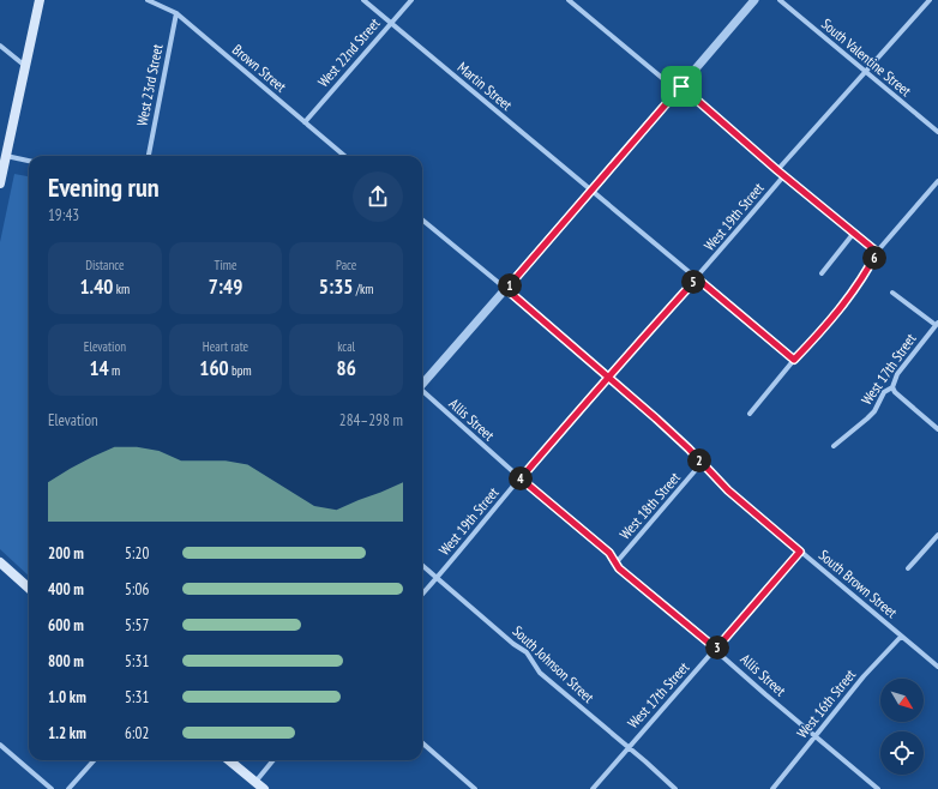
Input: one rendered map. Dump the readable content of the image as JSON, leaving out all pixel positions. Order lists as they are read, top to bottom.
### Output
{
  "streets": {
    "street": [
      "West 22nd Street",
      "South Valentine Street",
      "Brown Street",
      "West 23rd Street",
      "Martin Street",
      "West 19th Street",
      "West 17th Street",
      "Allis Street",
      "West 18th Street",
      "South Brown Street",
      "South Johnson Street",
      "West 16th Street"
    ]
  },
  "crossings": [
    ["West 22nd Street", "Brown Street"],
    ["West 22nd Street", "Martin Street"],
    ["Brown Street", "West 23rd Street"],
    ["Martin Street", "West 19th Street"],
    ["West 19th Street", "Allis Street"],
    ["West 19th Street", "South Brown Street"],
    ["West 19th Street", "South Johnson Street"],
    ["West 17th Street", "Allis Street"],
    ["West 17th Street", "South Brown Street"],
    ["West 17th Street", "South Johnson Street"],
    ["Allis Street", "West 18th Street"],
    ["Allis Street", "West 16th Street"],
    ["West 18th Street", "South Brown Street"],
    ["South Brown Street", "West 16th Street"]
  ],
  "north": "bottom right",
  "page": {
    "heading": ["Evening run", "19:43"],
    "stats": [
      ["Distance", "1.40 km"],
      ["Time", "7:49"],
      ["Pace", "5:35 /km"],
      ["Elevation", "14 m"],
      ["Heart rate", "160 bpm"],
      ["kcal", "86"]
    ],
    "pins": [
      "6",
      "5",
      "1",
      "2",
      "4",
      "3"
    ],
    "chart": ["Elevation", "284–298 m"],
    "list": [
      {
        "name": "200 m",
        "note": "5:20"
      },
      {
        "name": "400 m",
        "note": "5:06"
      },
      {
        "name": "600 m",
        "note": "5:57"
      },
      {
        "name": "800 m",
        "note": "5:31"
      },
      {
        "name": "1.0 km",
        "note": "5:31"
      },
      {
        "name": "1.2 km",
        "note": "6:02"
      }
    ]
  }
}
